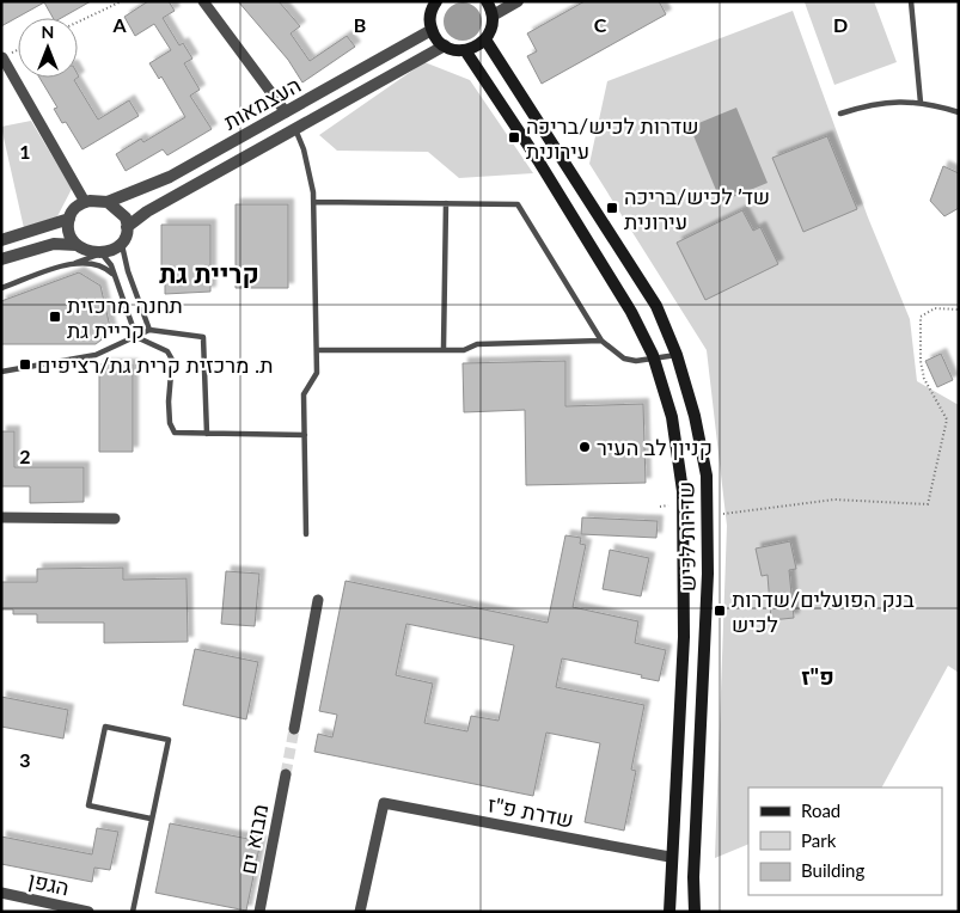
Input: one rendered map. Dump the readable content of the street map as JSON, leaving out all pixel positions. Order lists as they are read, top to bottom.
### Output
{
  "streets": {
    "main road": ["שדרות לכיש"],
    "street": [
      "העצמאות",
      "שדרת פ\"ז",
      "מבוא ים",
      "הגפן"
    ]
  },
  "crossings": [
    ["שדרות לכיש", "שדרת פ\"ז"]
  ],
  "districts": ["קריית גת", "פ\"ז"],
  "places": {
    "transit": [
      "שדרות לכיש/בריכה עירונית",
      "שד׳ לכיש/בריכה עירונית",
      "תחנה מרכזית קריית גת",
      "ת. מרכזית קרית גת/רציפים",
      "בנק הפועלים/שדרות לכיש"
    ],
    "other": ["קניון לב העיר"]
  },
  "legend": ["Road", "Park", "Building"],
  "north": "top",
  "grid": {
    "columns": [
      "A",
      "B",
      "C",
      "D"
    ],
    "rows": ["1", "2", "3"]
  }
}
